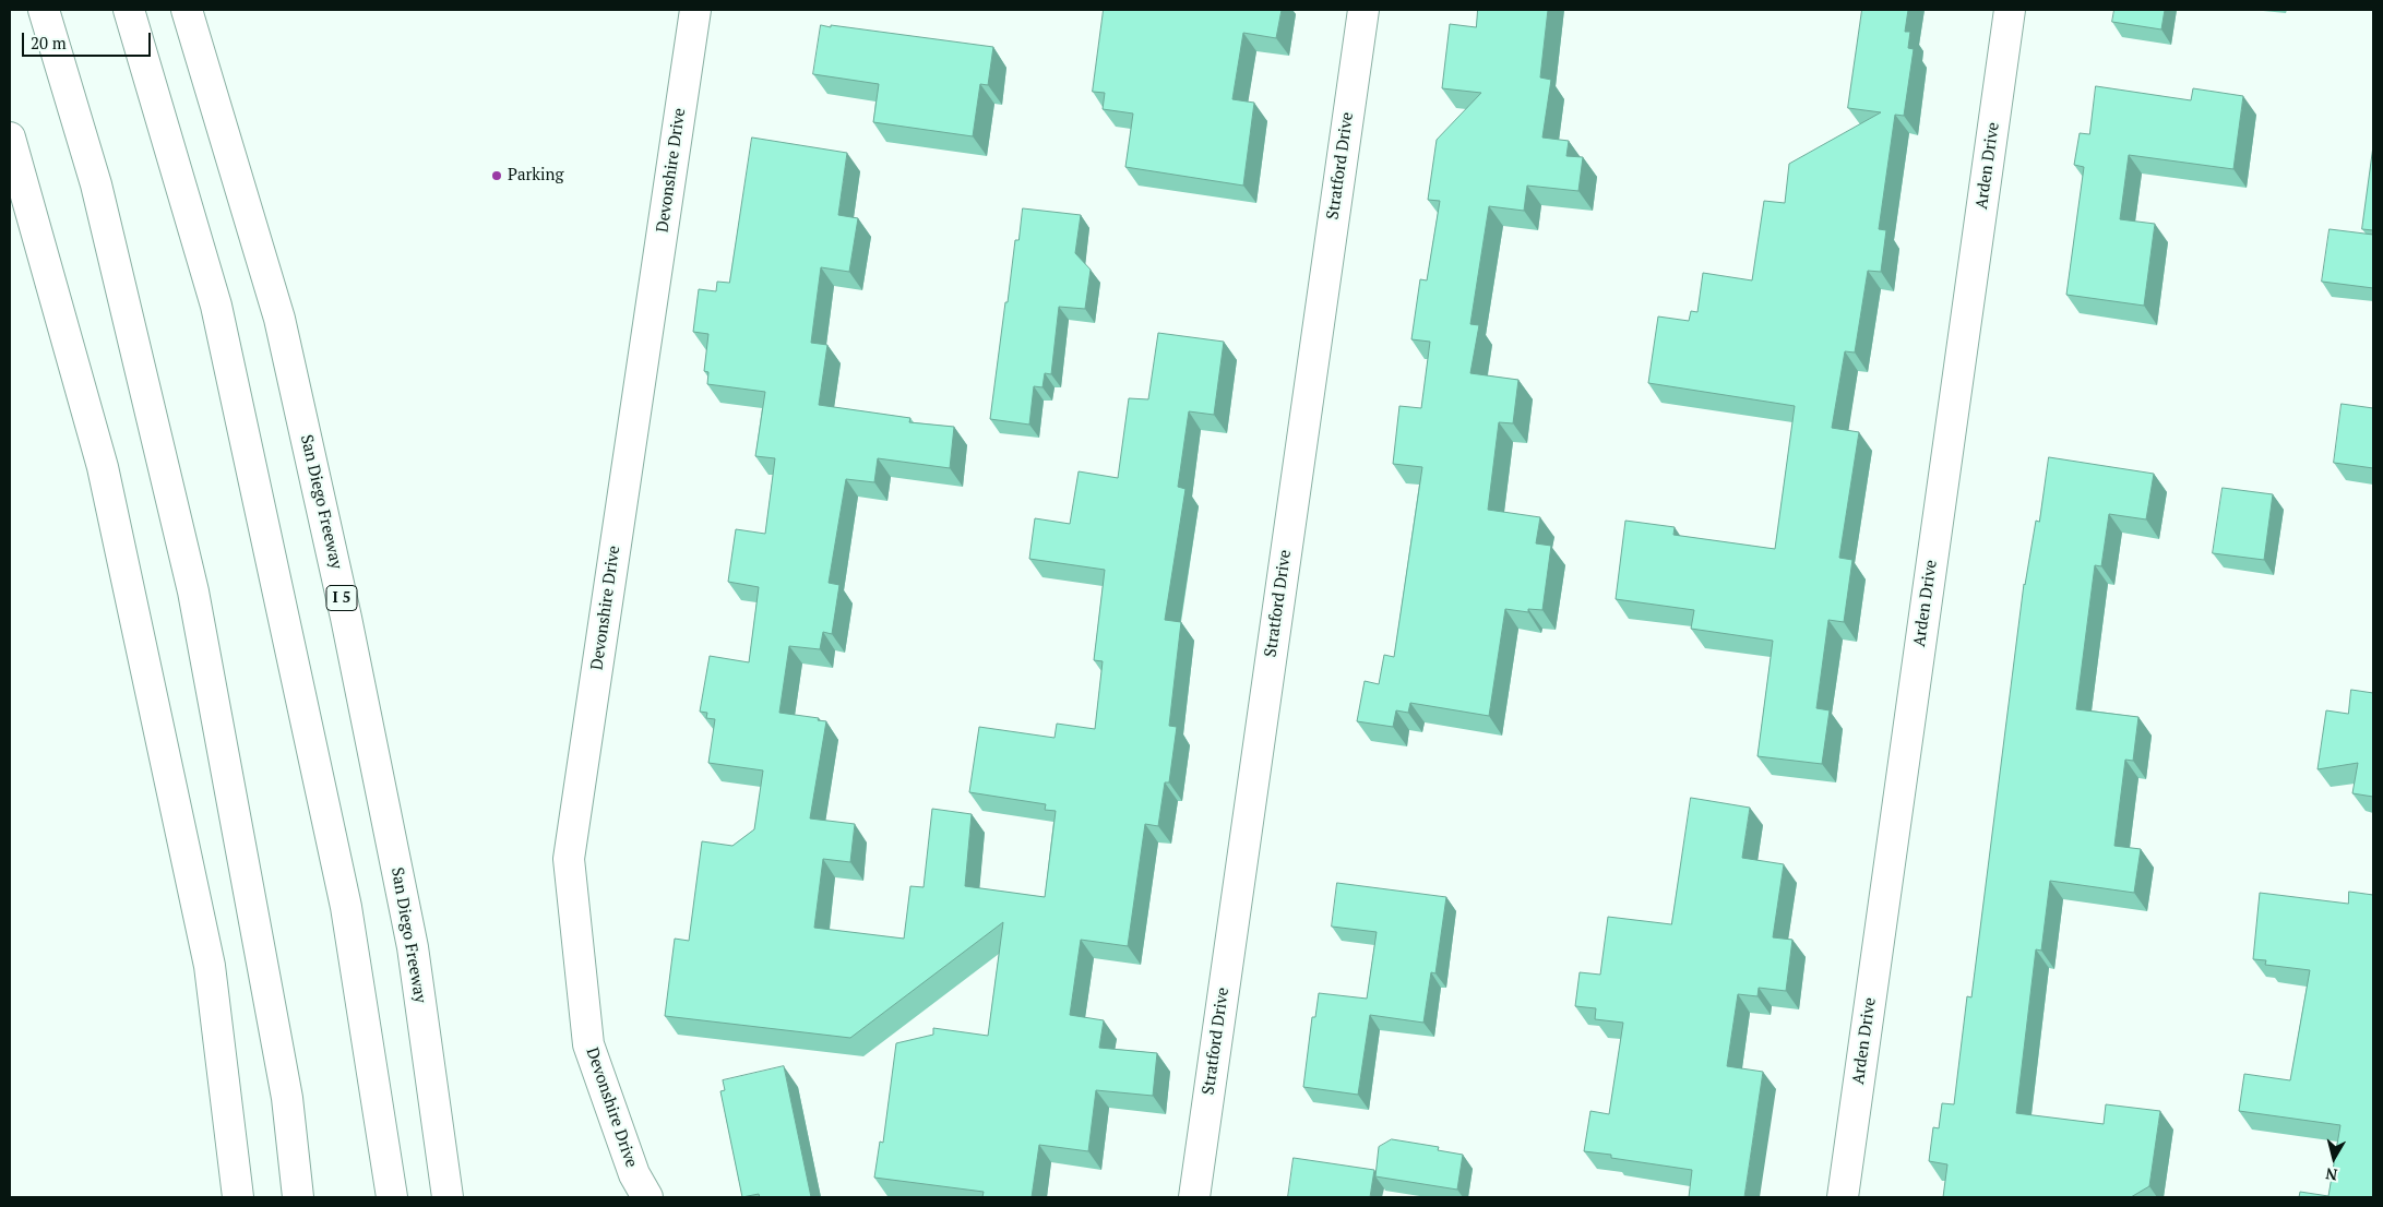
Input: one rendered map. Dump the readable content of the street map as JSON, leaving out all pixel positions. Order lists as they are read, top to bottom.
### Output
{
  "streets": {
    "main road": [
      "Stratford Drive",
      "Arden Drive",
      "Devonshire Drive",
      "San Diego Freeway",
      "I 5"
    ]
  },
  "places": ["Parking"],
  "scale_bar": "20 m",
  "north": "bottom"
}
